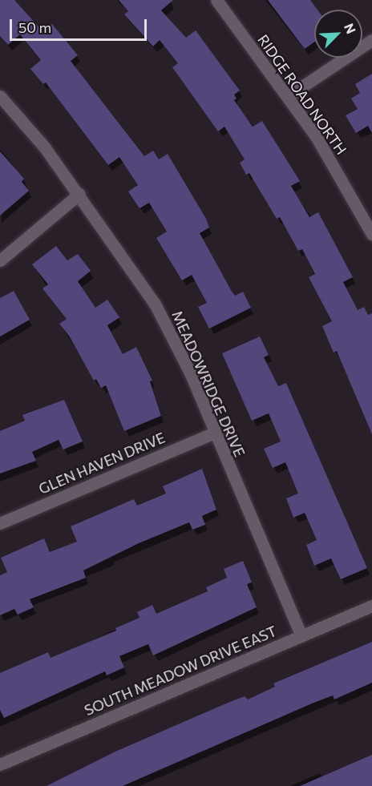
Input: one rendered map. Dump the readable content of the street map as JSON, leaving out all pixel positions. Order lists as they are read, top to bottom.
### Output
{
  "streets": {
    "street": [
      "RIDGE ROAD NORTH",
      "MEADOWRIDGE DRIVE",
      "GLEN HAVEN DRIVE",
      "SOUTH MEADOW DRIVE EAST"
    ]
  },
  "crossings": [
    ["MEADOWRIDGE DRIVE", "GLEN HAVEN DRIVE"],
    ["MEADOWRIDGE DRIVE", "SOUTH MEADOW DRIVE EAST"]
  ],
  "scale_bar": "50 m",
  "north": "top right"
}
